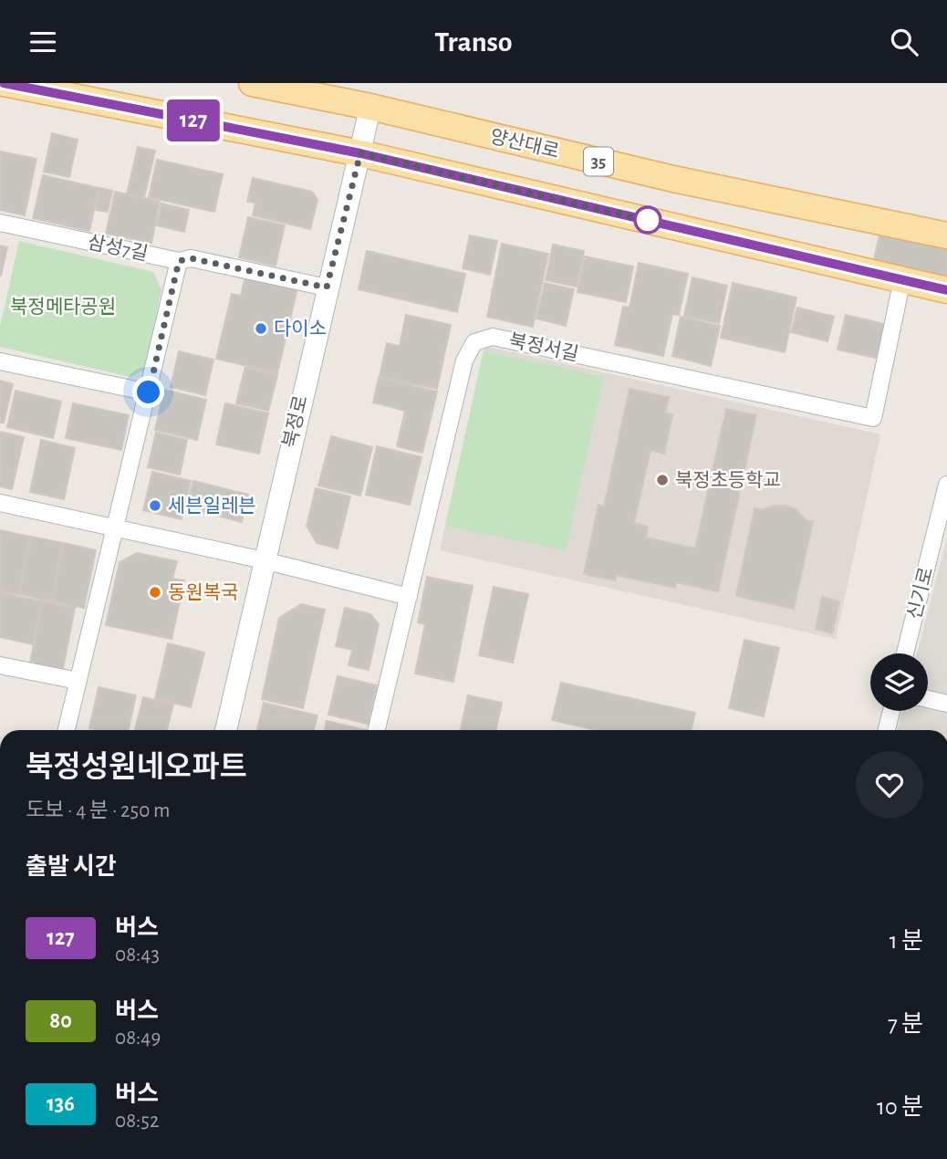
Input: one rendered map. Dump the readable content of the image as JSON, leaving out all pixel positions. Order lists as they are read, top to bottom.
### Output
{
  "streets": {
    "main road": ["양산대로", "35"],
    "street": [
      "삼성7길",
      "북정서길",
      "북정로",
      "신기로"
    ]
  },
  "crossings": [
    ["양산대로", "북정로"],
    ["삼성7길", "북정로"]
  ],
  "parks": ["북정메타공원"],
  "places": [
    "다이소",
    "북정초등학교",
    "세븐일레븐",
    "동원복국"
  ],
  "lines": ["bus line 127"],
  "page": {
    "header": "Transo",
    "on_map": "127",
    "heading": [
      ["북정성원네오파트", "도보 · 4 분 · 250 m"],
      "출발 시간"
    ],
    "list": [
      {
        "mark": "127",
        "name": "버스",
        "note": "08:43",
        "value": "1 분"
      },
      {
        "mark": "80",
        "name": "버스",
        "note": "08:49",
        "value": "7 분"
      },
      {
        "mark": "136",
        "name": "버스",
        "note": "08:52",
        "value": "10 분"
      }
    ]
  }
}
